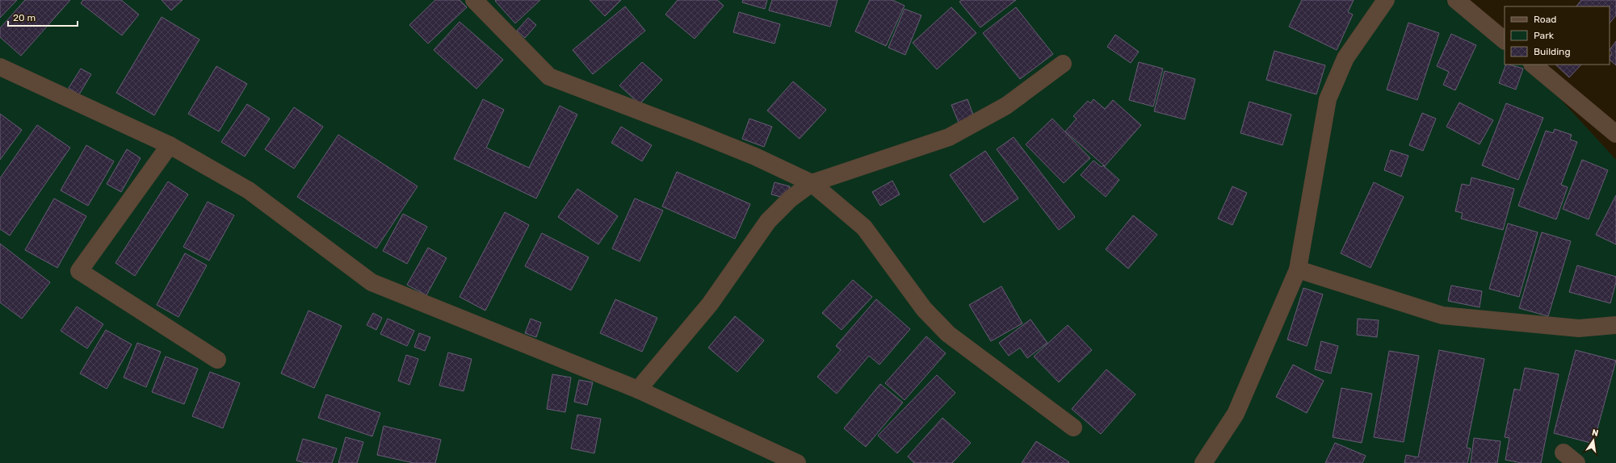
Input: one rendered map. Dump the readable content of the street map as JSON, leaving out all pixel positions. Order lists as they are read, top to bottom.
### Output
{
  "legend": ["Road", "Park", "Building"],
  "scale_bar": "20 m",
  "north": "top"
}
